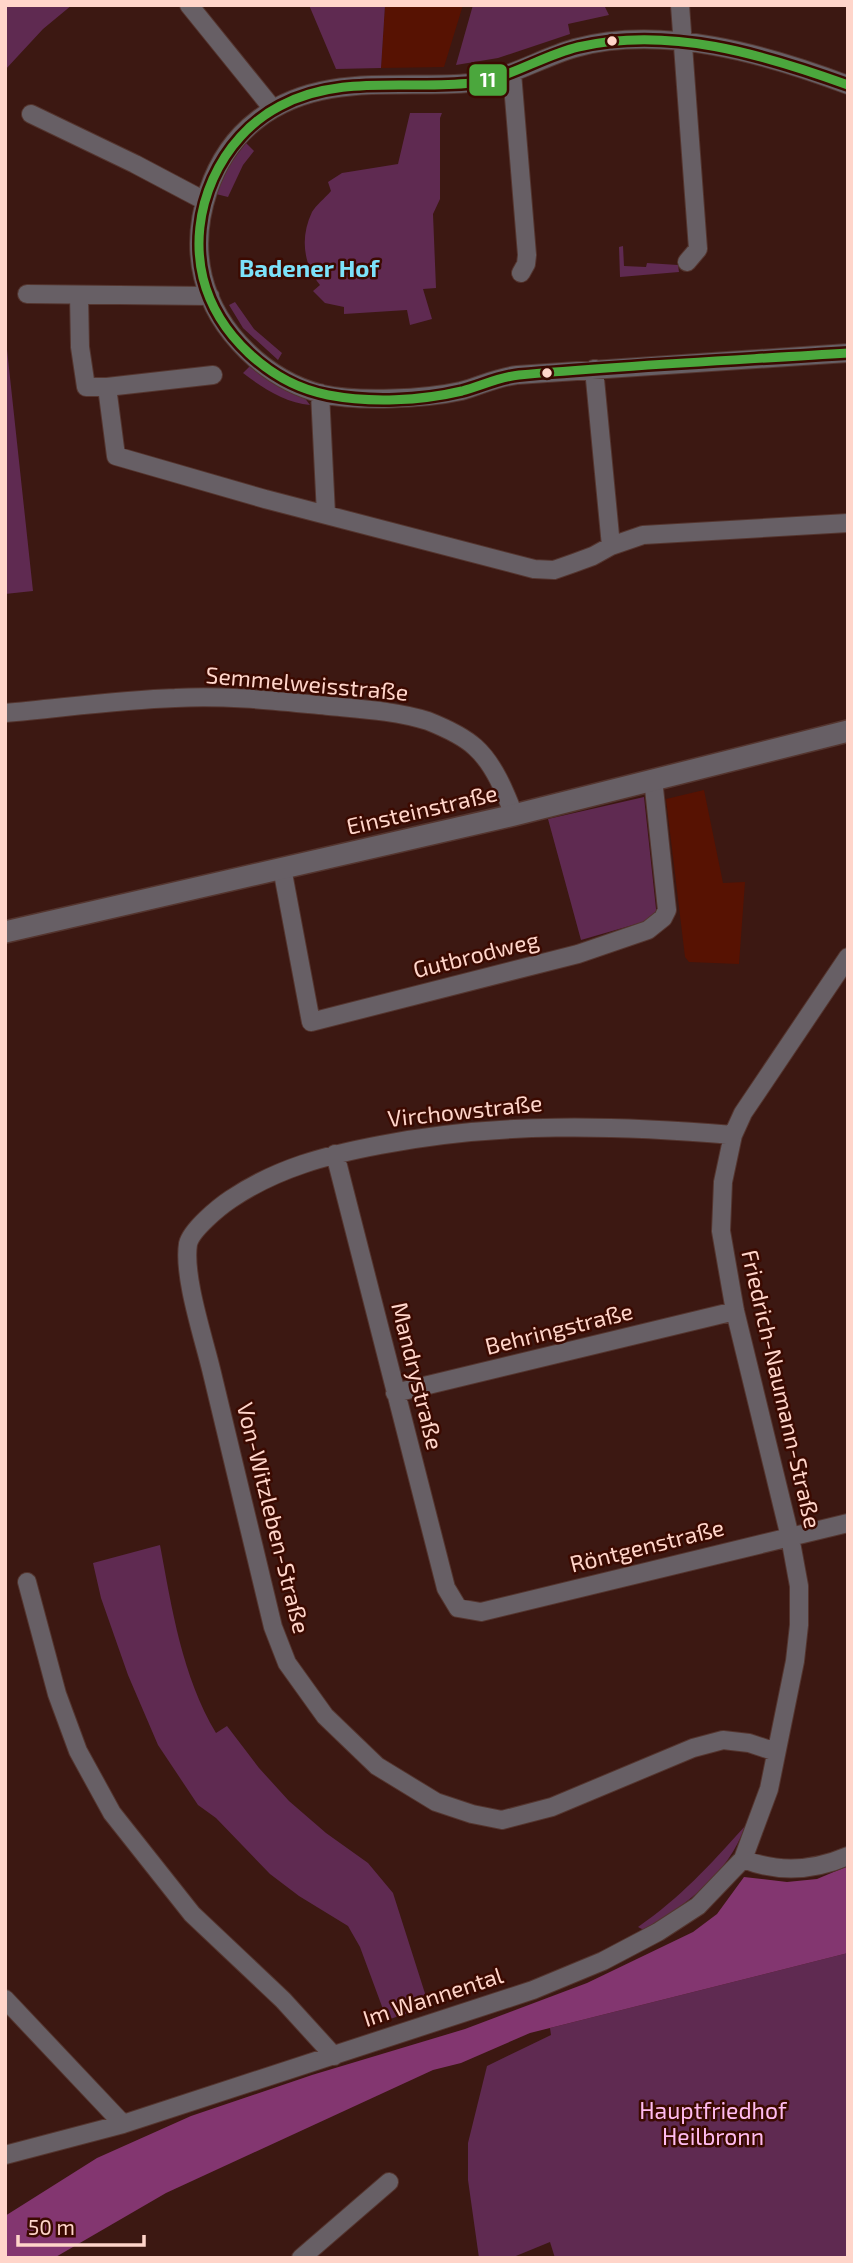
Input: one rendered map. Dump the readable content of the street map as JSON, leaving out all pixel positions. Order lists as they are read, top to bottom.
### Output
{
  "streets": {
    "street": [
      "Semmelweisstraße",
      "Einsteinstraße",
      "Gutbrodweg",
      "Virchowstraße",
      "Behringstraße",
      "Mandrystraße",
      "Friedrich-Naumann-Straße",
      "Von-Witzleben-Straße",
      "Röntgenstraße",
      "Im Wannental"
    ]
  },
  "crossings": [
    ["Semmelweisstraße", "Einsteinstraße"],
    ["Einsteinstraße", "Gutbrodweg"],
    ["Virchowstraße", "Mandrystraße"],
    ["Virchowstraße", "Friedrich-Naumann-Straße"],
    ["Virchowstraße", "Von-Witzleben-Straße"],
    ["Behringstraße", "Mandrystraße"],
    ["Behringstraße", "Friedrich-Naumann-Straße"],
    ["Mandrystraße", "Röntgenstraße"],
    ["Friedrich-Naumann-Straße", "Von-Witzleben-Straße"],
    ["Friedrich-Naumann-Straße", "Röntgenstraße"],
    ["Friedrich-Naumann-Straße", "Im Wannental"]
  ],
  "districts": ["Badener Hof"],
  "parks": ["Hauptfriedhof Heilbronn"],
  "lines": ["transit line 11"],
  "scale_bar": "50 m"
}
